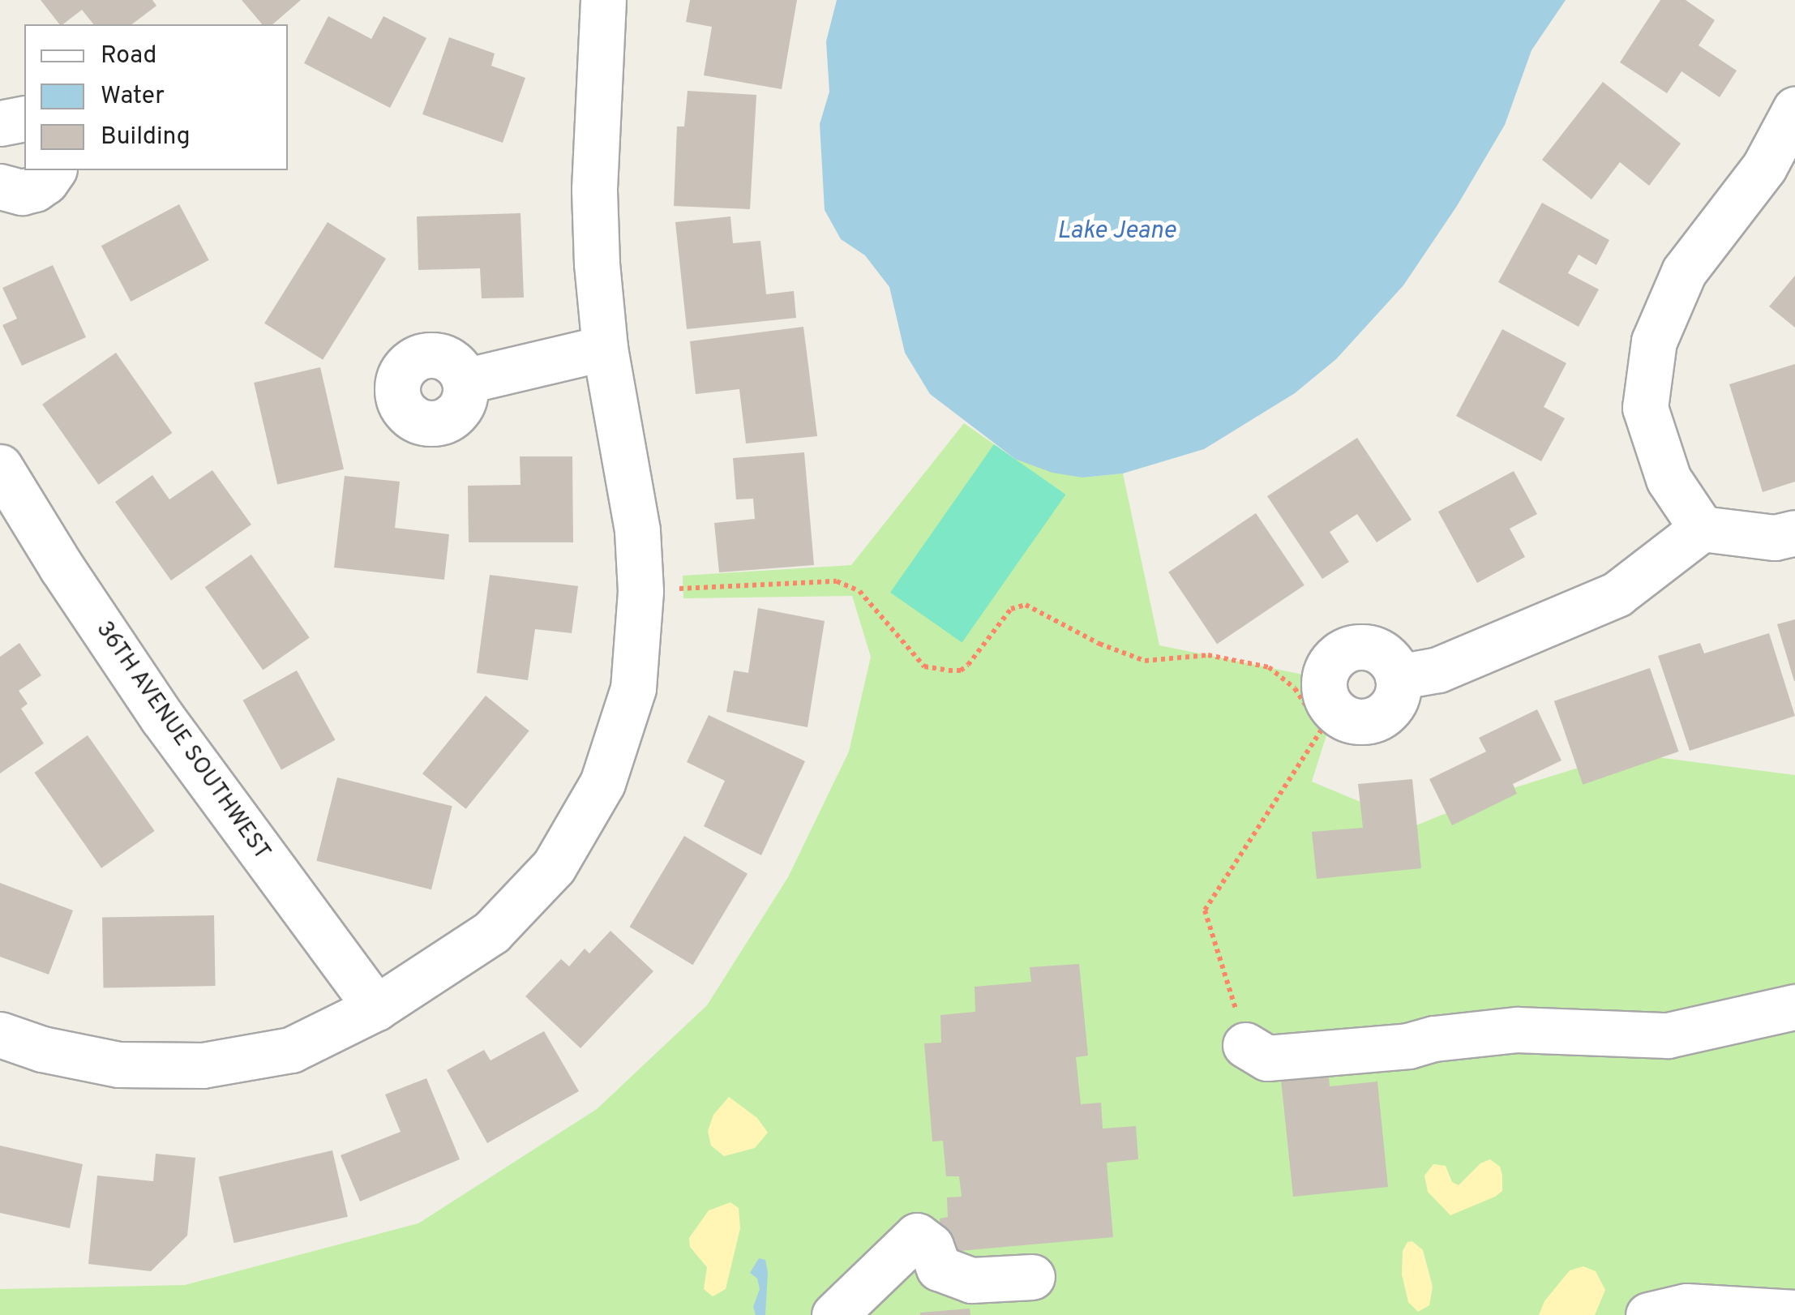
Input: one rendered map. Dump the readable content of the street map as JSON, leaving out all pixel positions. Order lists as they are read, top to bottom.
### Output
{
  "streets": {
    "street": ["36TH AVENUE SOUTHWEST"]
  },
  "water": ["Lake Jeane"],
  "legend": ["Road", "Water", "Building"]
}
